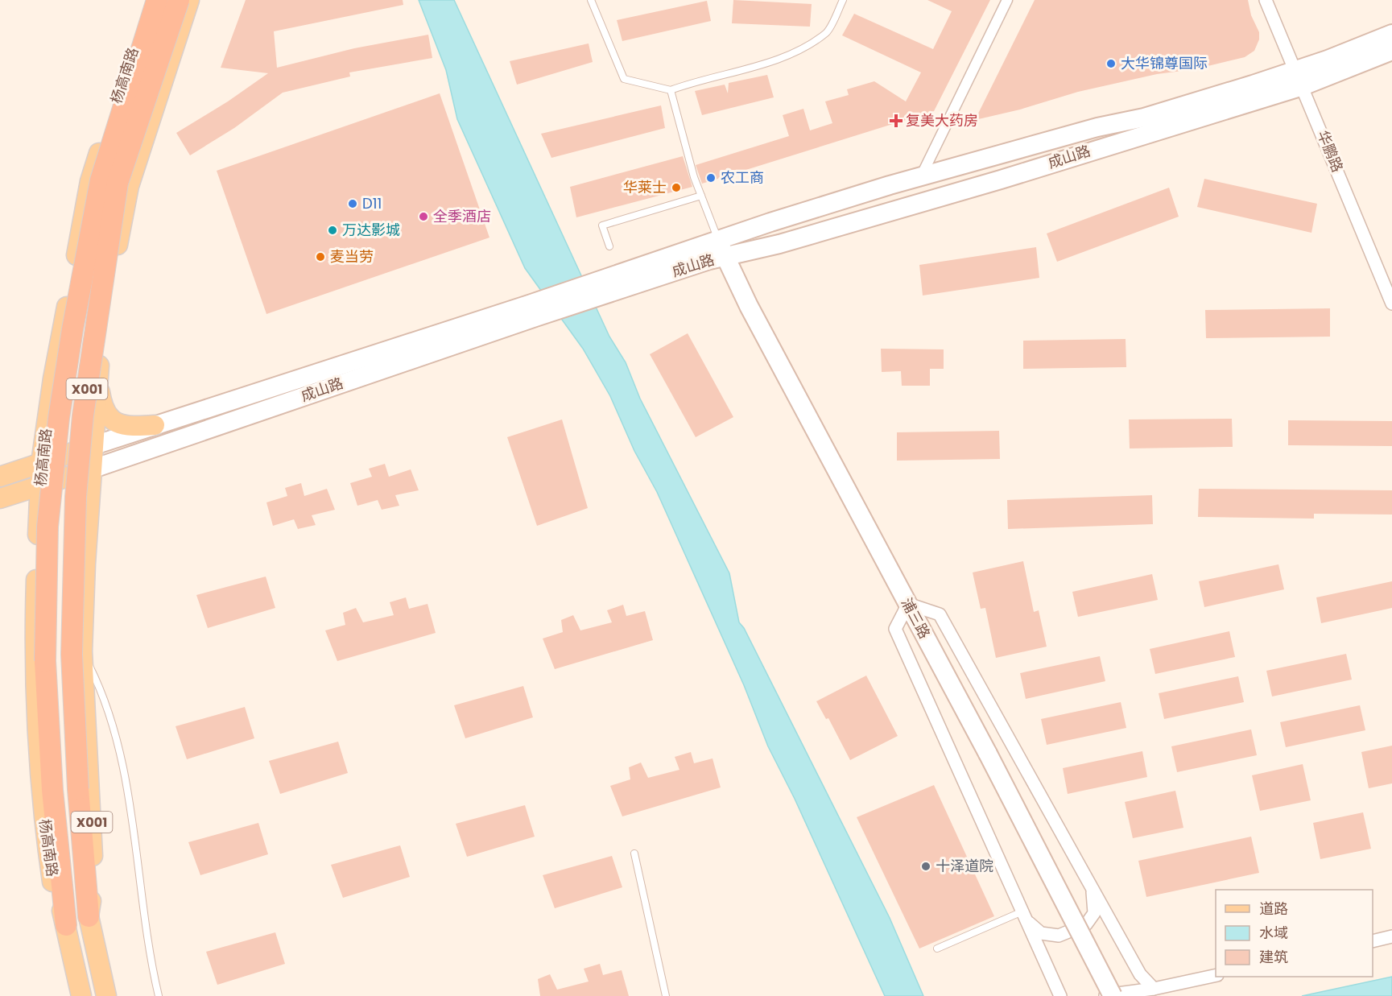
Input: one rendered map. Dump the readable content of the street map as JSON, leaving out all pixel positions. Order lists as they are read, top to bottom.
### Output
{
  "streets": {
    "highway": ["杨高南路", "X001"],
    "main road": ["成山路", "浦三路"],
    "street": ["华鹏路"]
  },
  "crossings": [
    ["杨高南路", "成山路"],
    ["华鹏路", "成山路"],
    ["成山路", "浦三路"]
  ],
  "places": {
    "other": [
      "大华锦尊国际",
      "农工商",
      "华莱士",
      "D11",
      "全季酒店",
      "万达影城",
      "麦当劳",
      "十泽道院"
    ],
    "health": ["复美大药房"]
  },
  "legend": ["道路", "水域", "建筑"]
}
